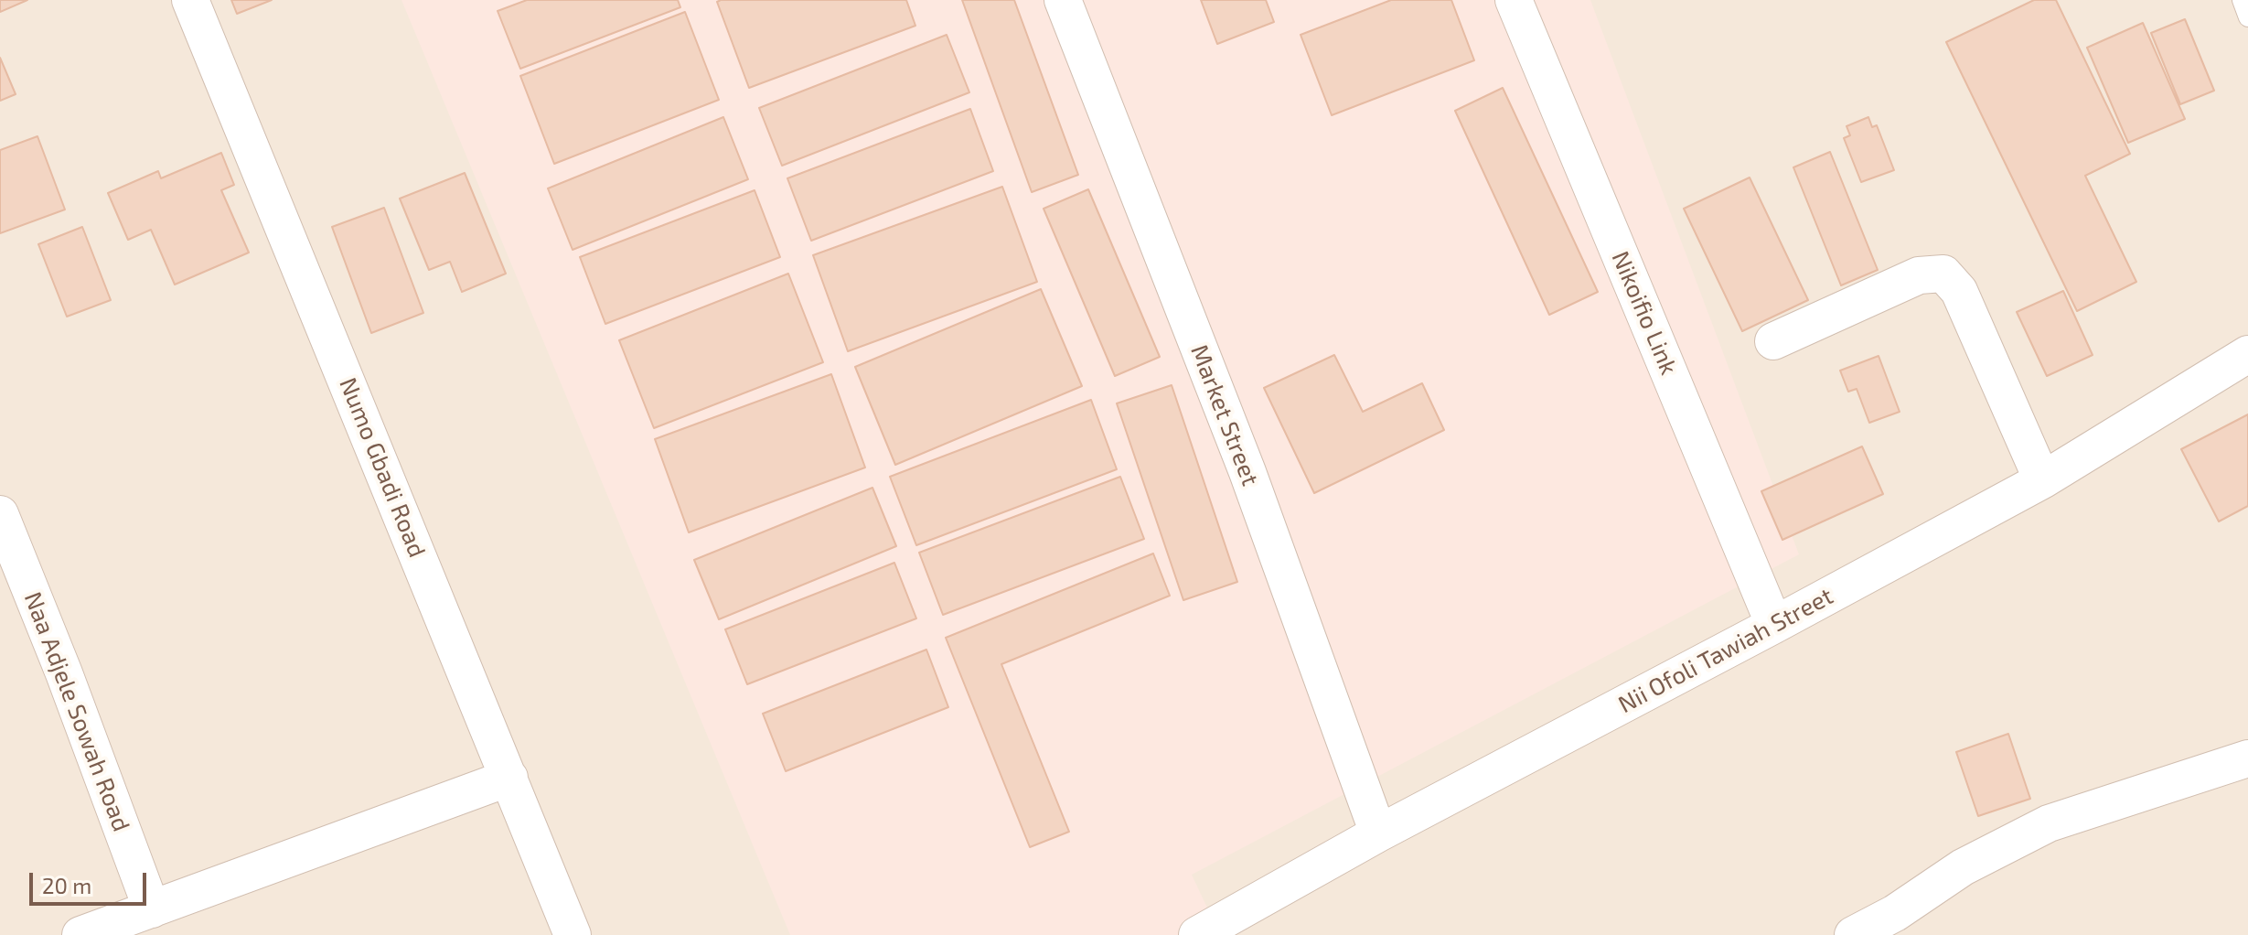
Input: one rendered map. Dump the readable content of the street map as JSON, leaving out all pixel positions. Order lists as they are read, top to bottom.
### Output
{
  "streets": {
    "street": [
      "Nikoifio Link",
      "Market Street",
      "Numo Gbadi Road",
      "Nii Ofoli Tawiah Street",
      "Naa Adjele Sowah Road"
    ]
  },
  "crossings": [
    ["Nikoifio Link", "Nii Ofoli Tawiah Street"],
    ["Market Street", "Nii Ofoli Tawiah Street"]
  ],
  "scale_bar": "20 m"
}
